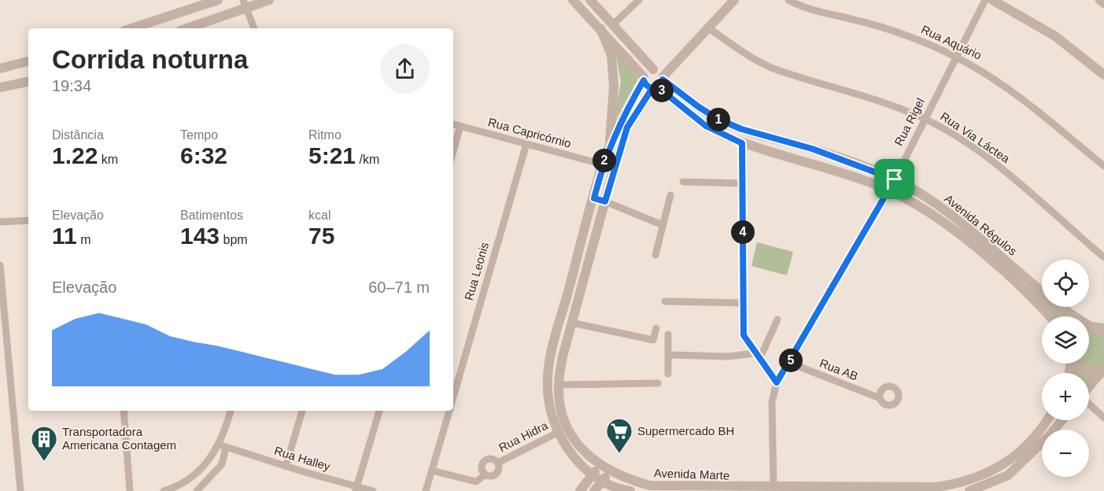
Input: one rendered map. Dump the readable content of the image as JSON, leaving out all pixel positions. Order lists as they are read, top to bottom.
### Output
{
  "streets": {
    "street": [
      "Rua Aquário",
      "Rua Rigel",
      "Rua Capricórnio",
      "Rua Via Láctea",
      "Avenida Régulos",
      "Rua Leonis",
      "Rua AB",
      "Rua Hidra",
      "Rua Halley",
      "Avenida Marte"
    ]
  },
  "crossings": [
    ["Rua Aquário", "Rua Rigel"],
    ["Rua Rigel", "Rua Via Láctea"],
    ["Rua Rigel", "Avenida Régulos"],
    ["Rua Rigel", "Rua AB"],
    ["Rua Rigel", "Avenida Marte"],
    ["Rua Capricórnio", "Rua Leonis"],
    ["Rua Capricórnio", "Avenida Marte"],
    ["Avenida Régulos", "Avenida Marte"],
    ["Rua Hidra", "Avenida Marte"]
  ],
  "places": {
    "supermarket": ["Supermercado BH"],
    "building": ["Transportadora Americana Contagem"]
  },
  "page": {
    "heading": ["Corrida noturna", "19:34"],
    "pins": [
      "3",
      "1",
      "2",
      "4",
      "5"
    ],
    "stats": [
      ["Distância", "1.22 km"],
      ["Tempo", "6:32"],
      ["Ritmo", "5:21 /km"],
      ["Elevação", "11 m"],
      ["Batimentos", "143 bpm"],
      ["kcal", "75"]
    ],
    "map_buttons": ["+", "−"],
    "chart": ["Elevação", "60–71 m"]
  }
}
